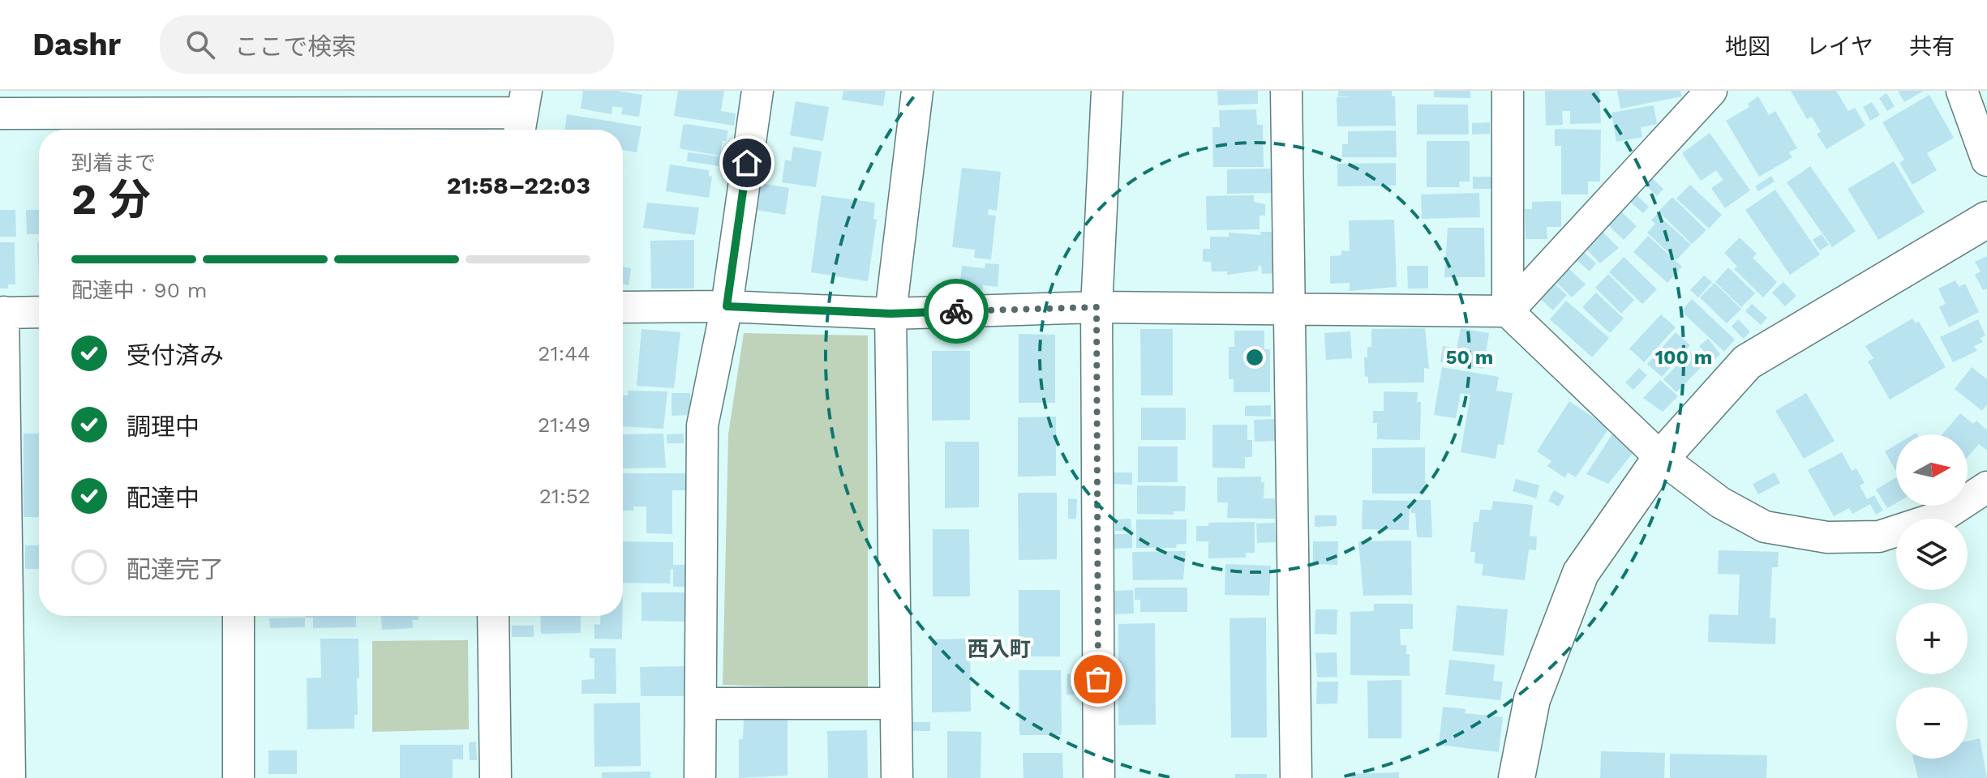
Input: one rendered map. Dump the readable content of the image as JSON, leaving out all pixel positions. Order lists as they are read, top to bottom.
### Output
{
  "districts": ["西入町"],
  "north": "right",
  "page": {
    "header": "Dashr",
    "search": "ここで検索",
    "nav": ["地図", "レイヤ", "共有"],
    "heading": ["2 分", "到着まで", "21:58–22:03"],
    "bar": "配達中 · 90 m",
    "list": [
      ["受付済み", "21:44"],
      ["調理中", "21:49"],
      ["配達中", "21:52"],
      "配達完了"
    ],
    "map_buttons": ["+", "−"]
  },
  "rings": ["50 m", "100 m"]
}
